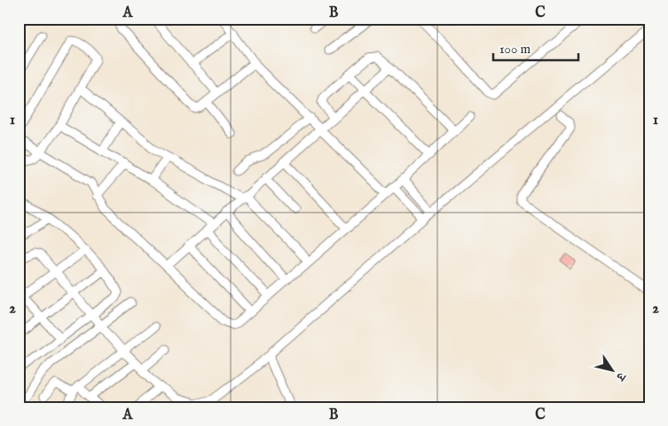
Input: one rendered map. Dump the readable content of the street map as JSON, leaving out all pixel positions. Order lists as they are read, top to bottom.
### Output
{
  "scale_bar": "100 m",
  "north": "bottom right",
  "grid": {
    "columns": ["A", "B", "C"],
    "rows": ["1", "2"]
  }
}
